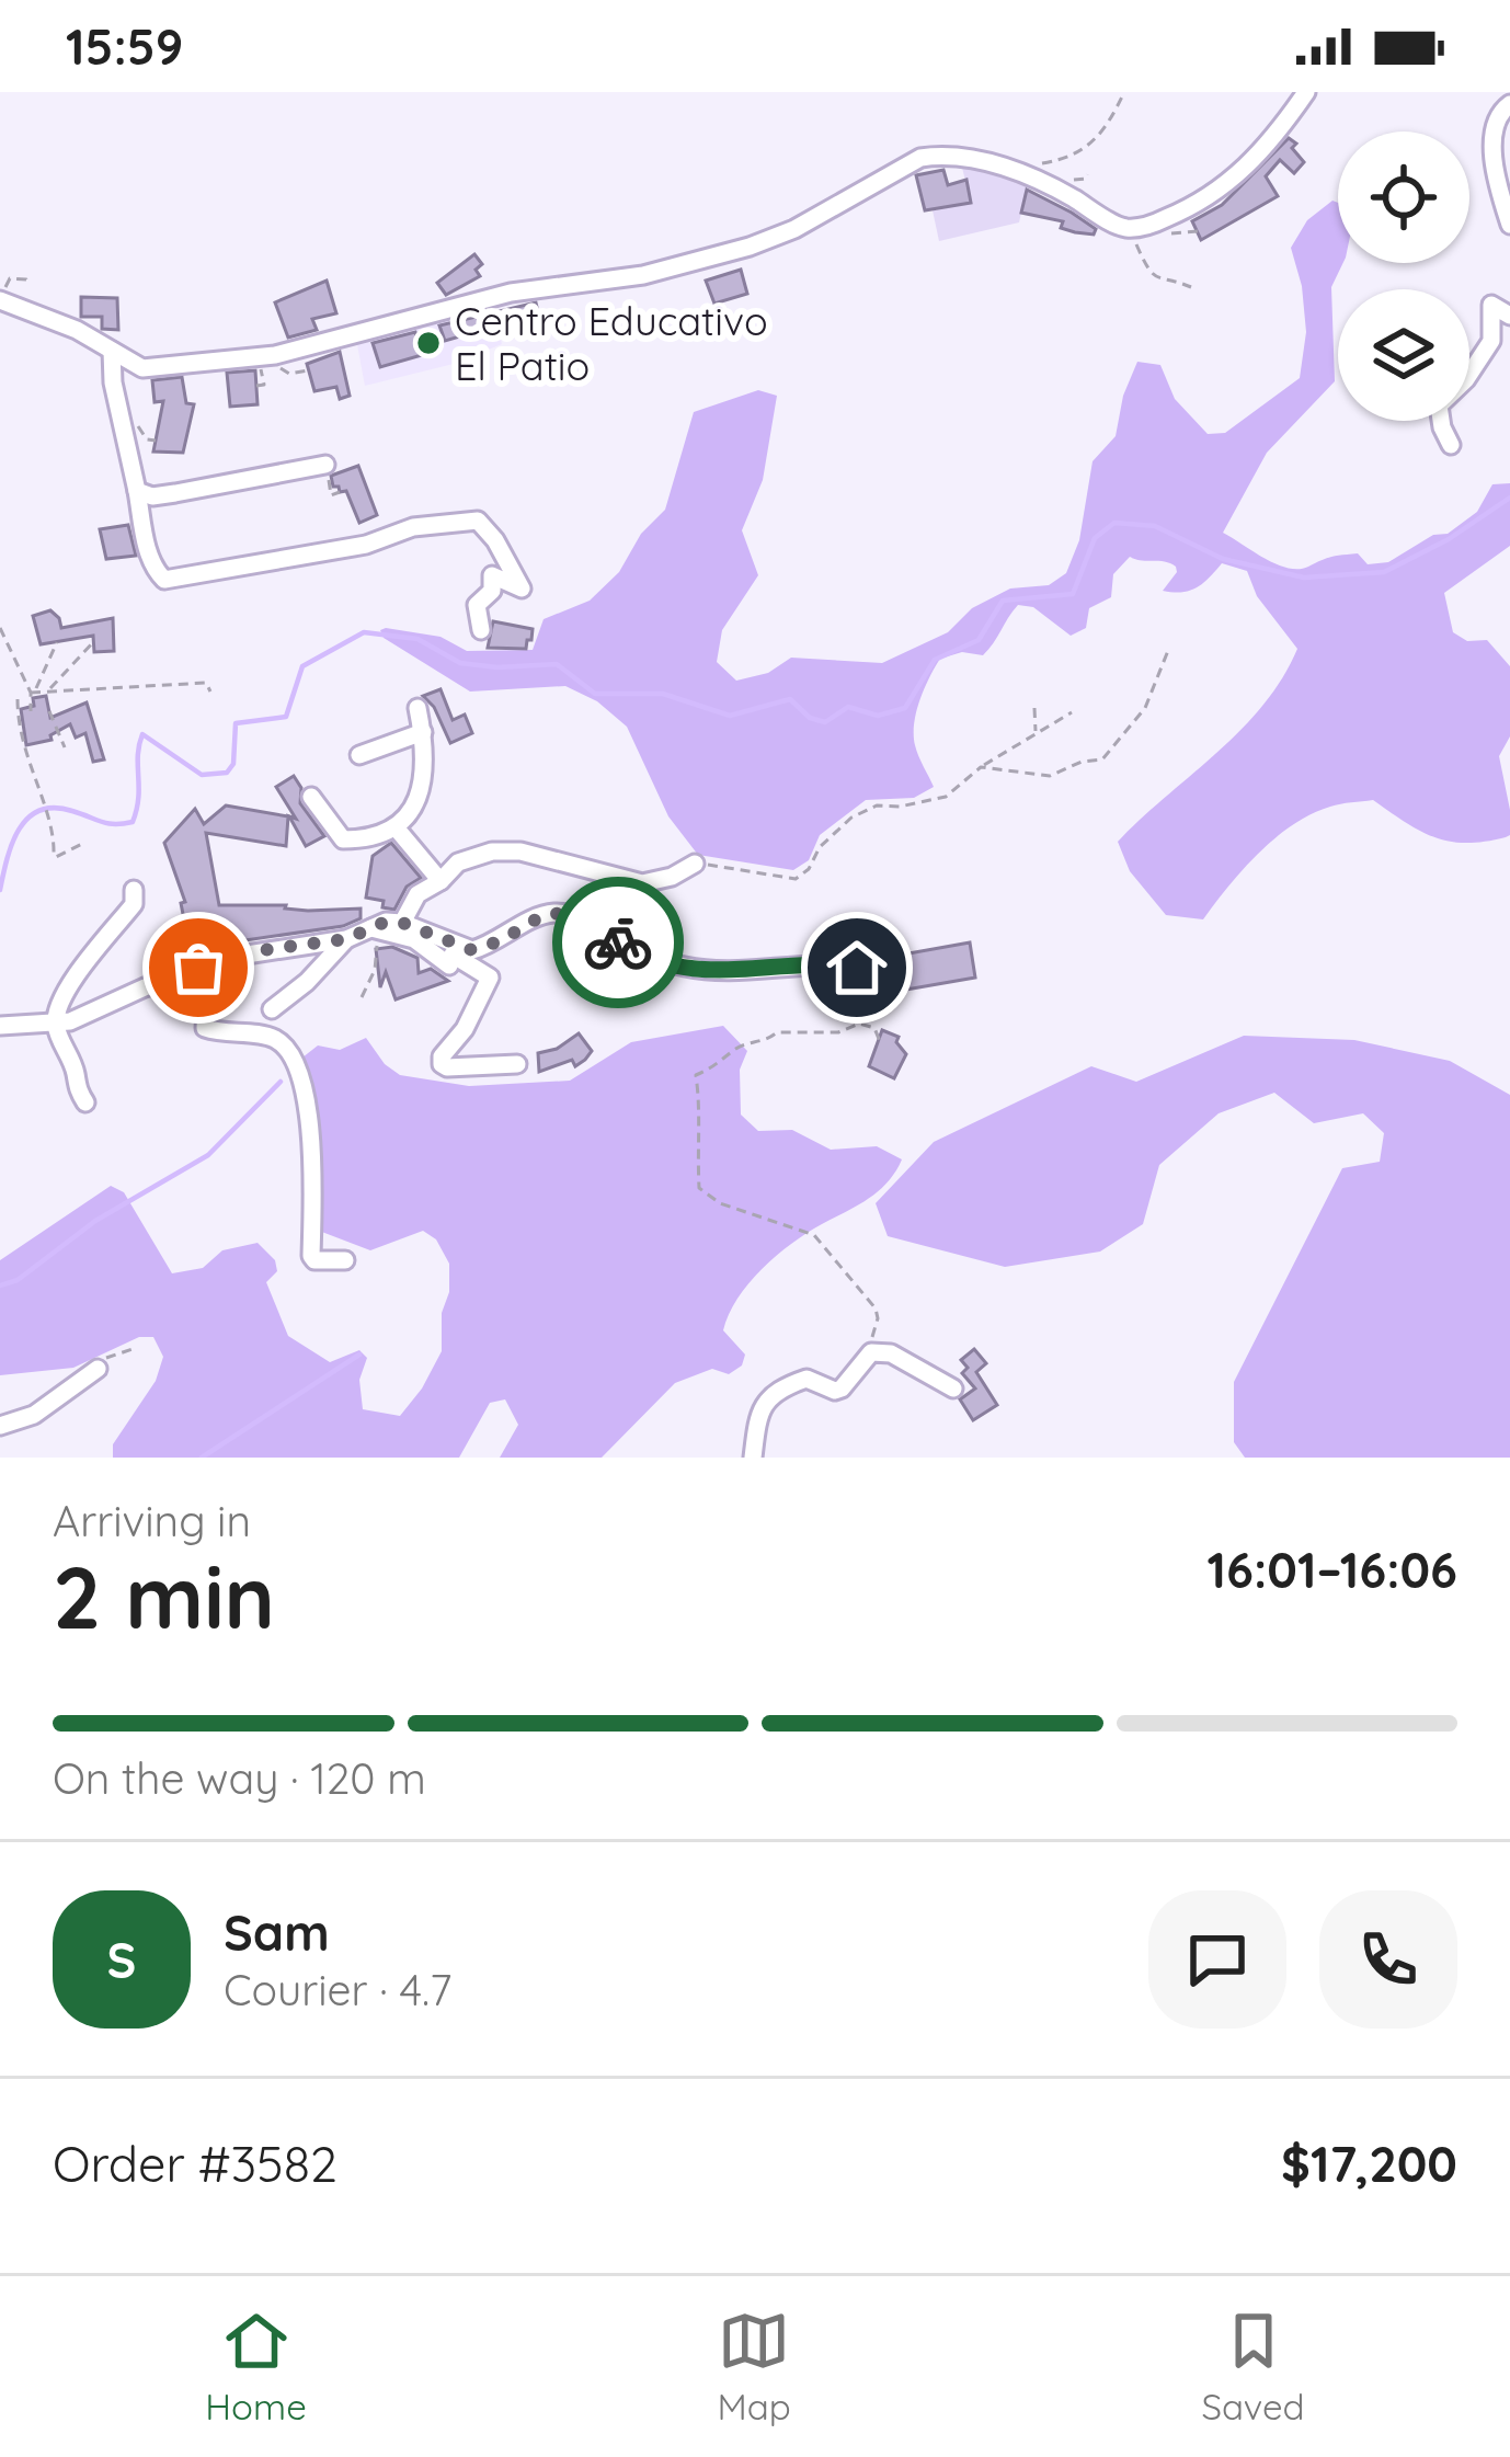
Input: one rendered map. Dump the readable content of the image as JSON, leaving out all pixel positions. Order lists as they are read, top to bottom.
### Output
{
  "places": ["Centro Educativo El Patio"],
  "page": {
    "status": "15:59",
    "heading": ["2 min", "Arriving in", "16:01–16:06"],
    "panel": [
      "Sam",
      "Courier · 4.7",
      "Order #3582",
      "$17,200"
    ],
    "bar": "On the way · 120 m",
    "round": "S",
    "tabs": ["Home", "Map", "Saved"]
  }
}
